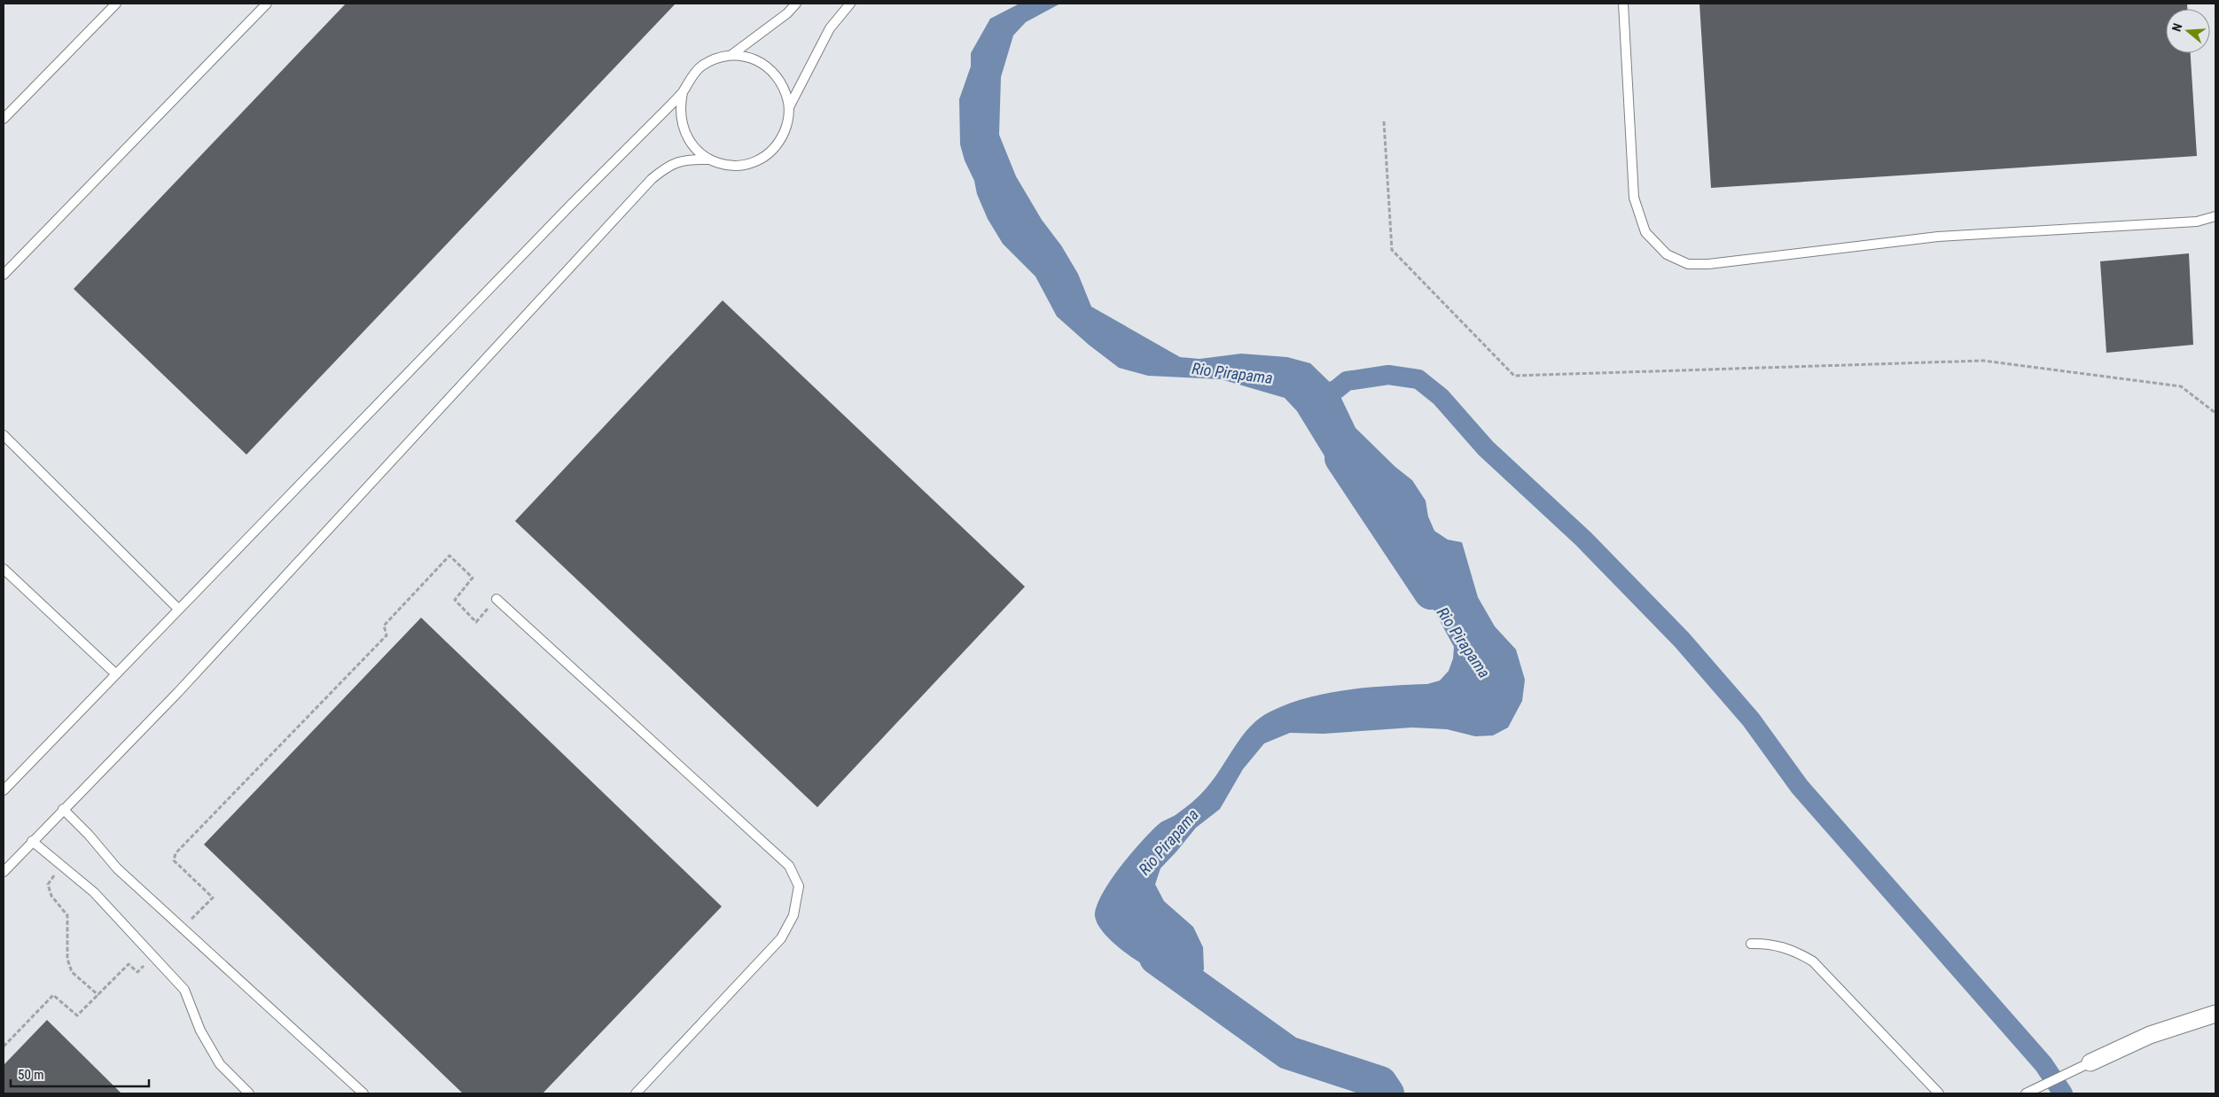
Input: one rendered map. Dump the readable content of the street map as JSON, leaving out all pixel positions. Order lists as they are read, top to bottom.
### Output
{
  "water": ["Rio Pirapama"],
  "scale_bar": "50 m",
  "north": "left"
}
